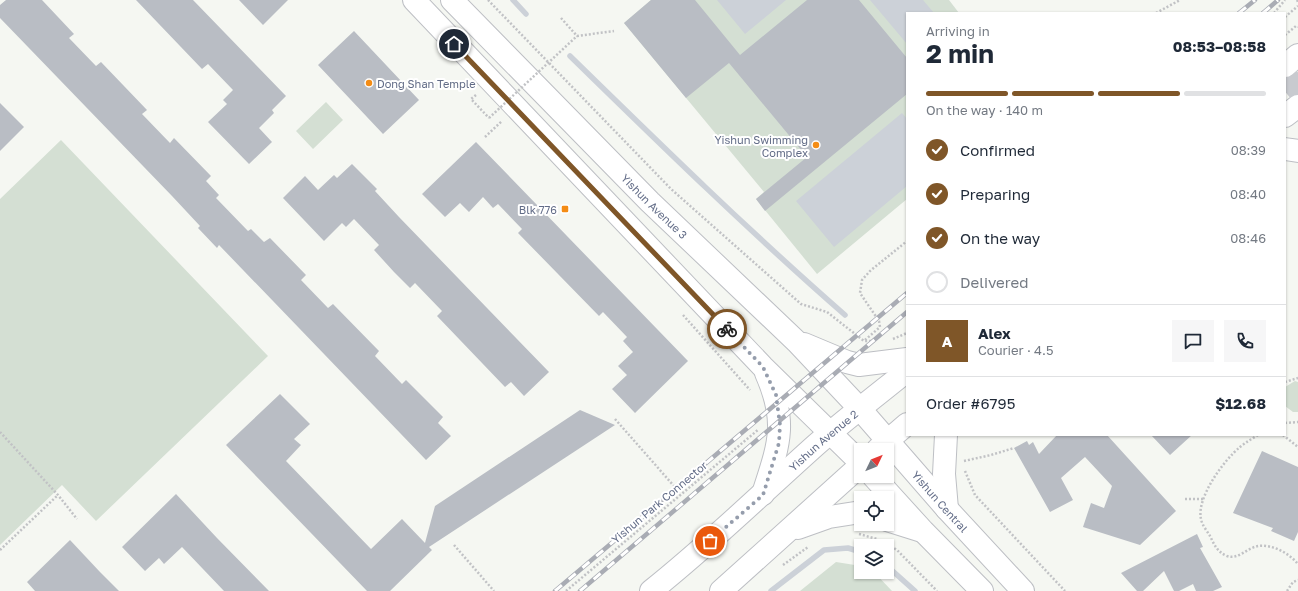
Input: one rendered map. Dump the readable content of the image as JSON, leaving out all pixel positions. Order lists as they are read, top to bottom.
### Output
{
  "streets": {
    "main road": ["Yishun Avenue 3", "Yishun Avenue 2", "Yishun Central"],
    "path": ["Yishun Park Connector"]
  },
  "crossings": [
    ["Yishun Avenue 3", "Yishun Avenue 2"],
    ["Yishun Avenue 3", "Yishun Central"],
    ["Yishun Avenue 2", "Yishun Central"]
  ],
  "places": {
    "other": ["Dong Shan Temple", "Yishun Swimming Complex"],
    "transit": ["Blk 776"]
  },
  "north": "top right",
  "page": {
    "heading": ["2 min", "Arriving in", "08:53–08:58"],
    "panel": [
      "Alex",
      "Courier · 4.5",
      "Order #6795",
      "$12.68"
    ],
    "bar": "On the way · 140 m",
    "list": [
      ["Confirmed", "08:39"],
      ["Preparing", "08:40"],
      ["On the way", "08:46"],
      "Delivered"
    ],
    "round": "A"
  }
}
